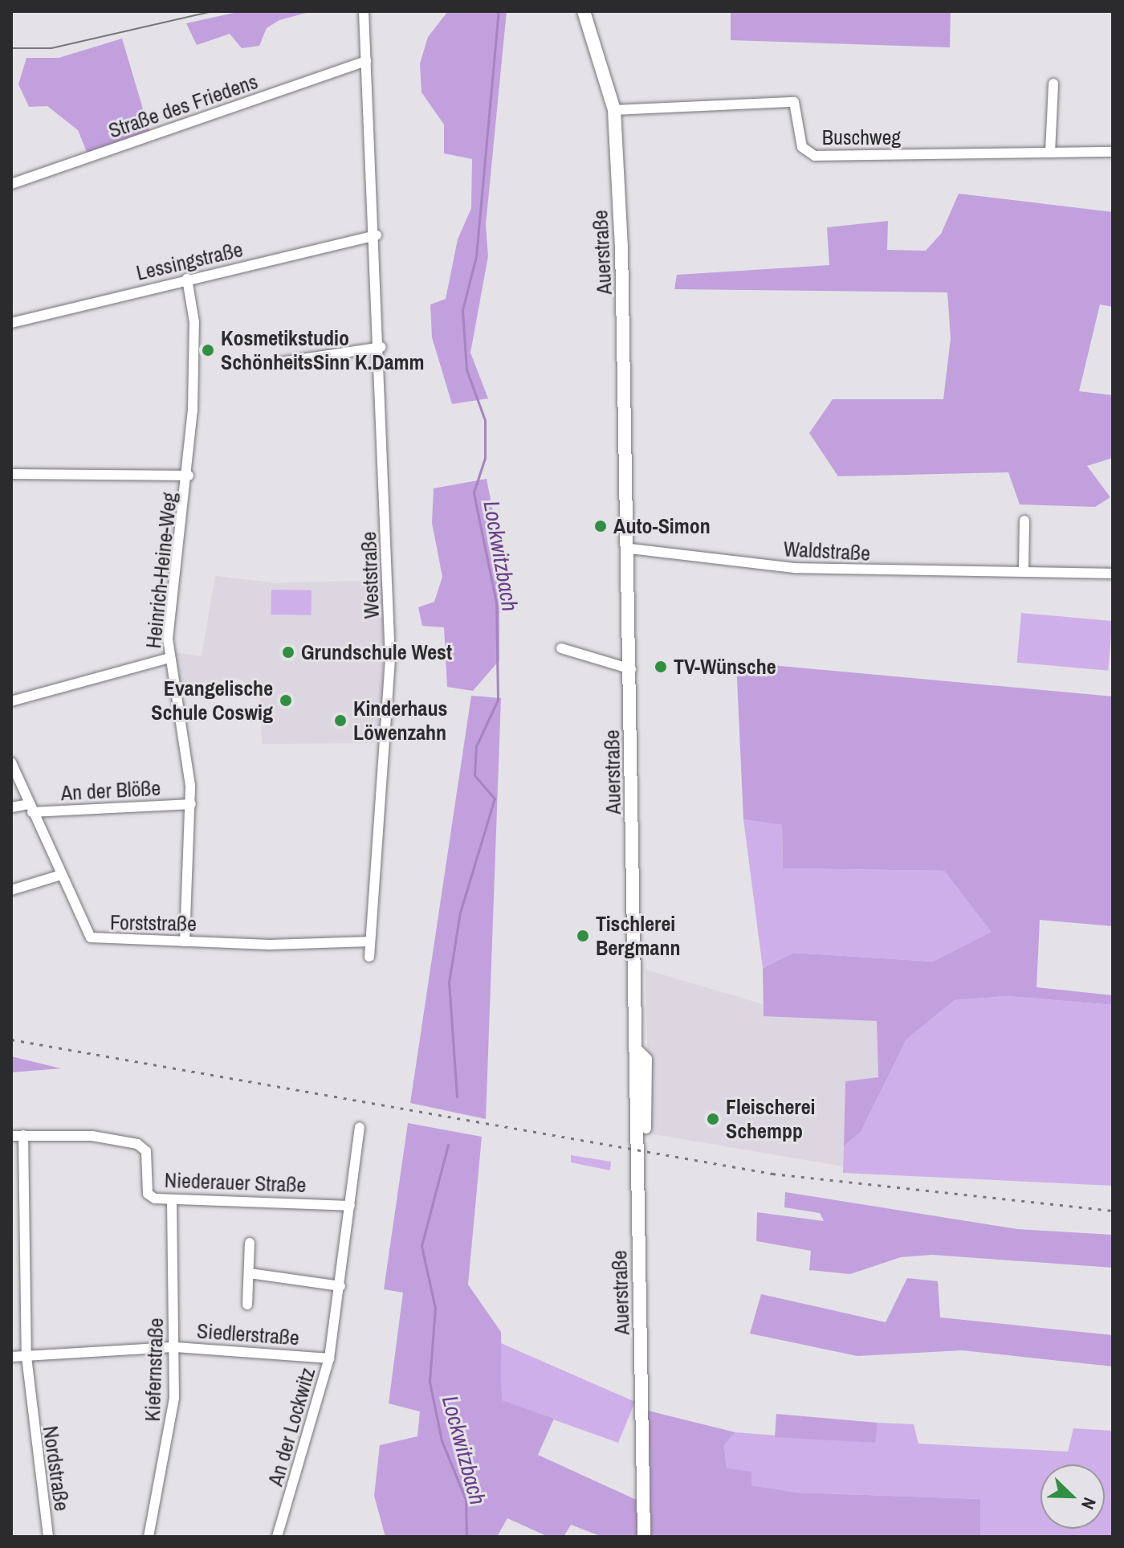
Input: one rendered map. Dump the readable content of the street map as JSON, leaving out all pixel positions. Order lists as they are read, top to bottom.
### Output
{
  "streets": {
    "street": [
      "Straße des Friedens",
      "Buschweg",
      "Auerstraße",
      "Lessingstraße",
      "Waldstraße",
      "Heinrich-Heine-Weg",
      "Weststraße",
      "An der Blöße",
      "Forststraße",
      "Niederauer Straße",
      "Siedlerstraße",
      "Kiefernstraße",
      "An der Lockwitz",
      "Nordstraße"
    ]
  },
  "crossings": [
    ["Straße des Friedens", "Weststraße"],
    ["Buschweg", "Auerstraße"],
    ["Auerstraße", "Waldstraße"],
    ["Lessingstraße", "Heinrich-Heine-Weg"],
    ["Lessingstraße", "Weststraße"],
    ["Heinrich-Heine-Weg", "An der Blöße"],
    ["Heinrich-Heine-Weg", "Forststraße"],
    ["Weststraße", "Forststraße"],
    ["An der Blöße", "Forststraße"],
    ["Niederauer Straße", "Kiefernstraße"],
    ["Niederauer Straße", "An der Lockwitz"],
    ["Niederauer Straße", "Nordstraße"],
    ["Siedlerstraße", "Kiefernstraße"],
    ["Siedlerstraße", "An der Lockwitz"],
    ["Siedlerstraße", "Nordstraße"]
  ],
  "water": ["Lockwitzbach"],
  "places": [
    "Kosmetikstudio SchönheitsSinn K.Damm",
    "Auto-Simon",
    "Grundschule West",
    "TV-Wünsche",
    "Evangelische Schule Coswig",
    "Kinderhaus Löwenzahn",
    "Tischlerei Bergmann",
    "Fleischerei Schempp"
  ],
  "north": "bottom right"
}
